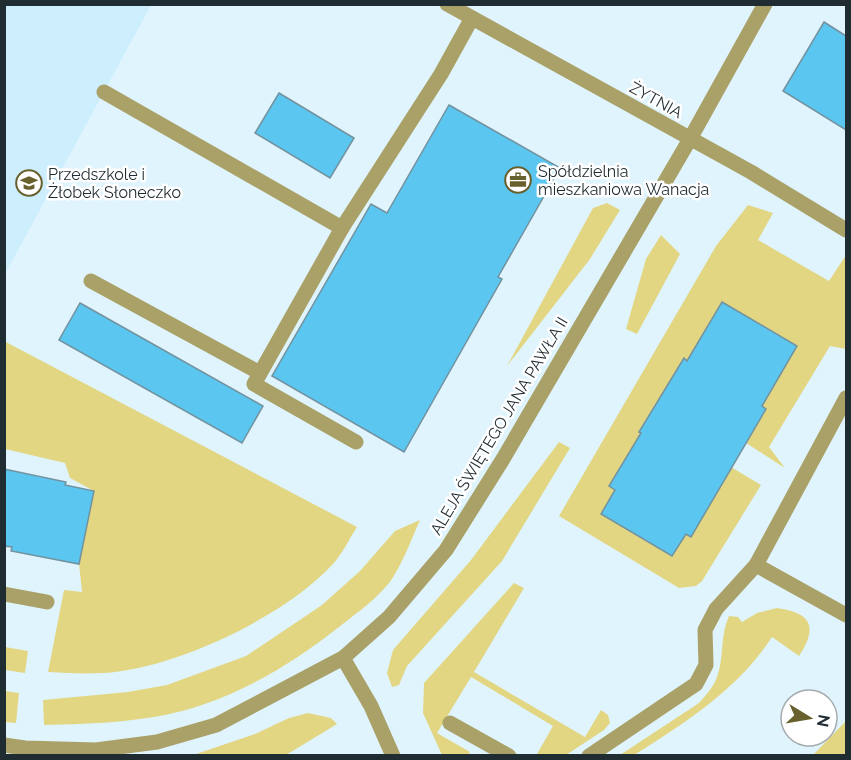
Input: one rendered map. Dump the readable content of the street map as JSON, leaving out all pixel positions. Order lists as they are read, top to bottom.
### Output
{
  "streets": {
    "street": ["ŻYTNIA", "ALEJA ŚWIĘTEGO JANA PAWŁA II"]
  },
  "crossings": [
    ["ŻYTNIA", "ALEJA ŚWIĘTEGO JANA PAWŁA II"]
  ],
  "places": {
    "office": ["Spółdzielnia mieszkaniowa Wanacja"],
    "school or university": ["Przedszkole i Żłobek Słoneczko"]
  },
  "north": "right"
}
